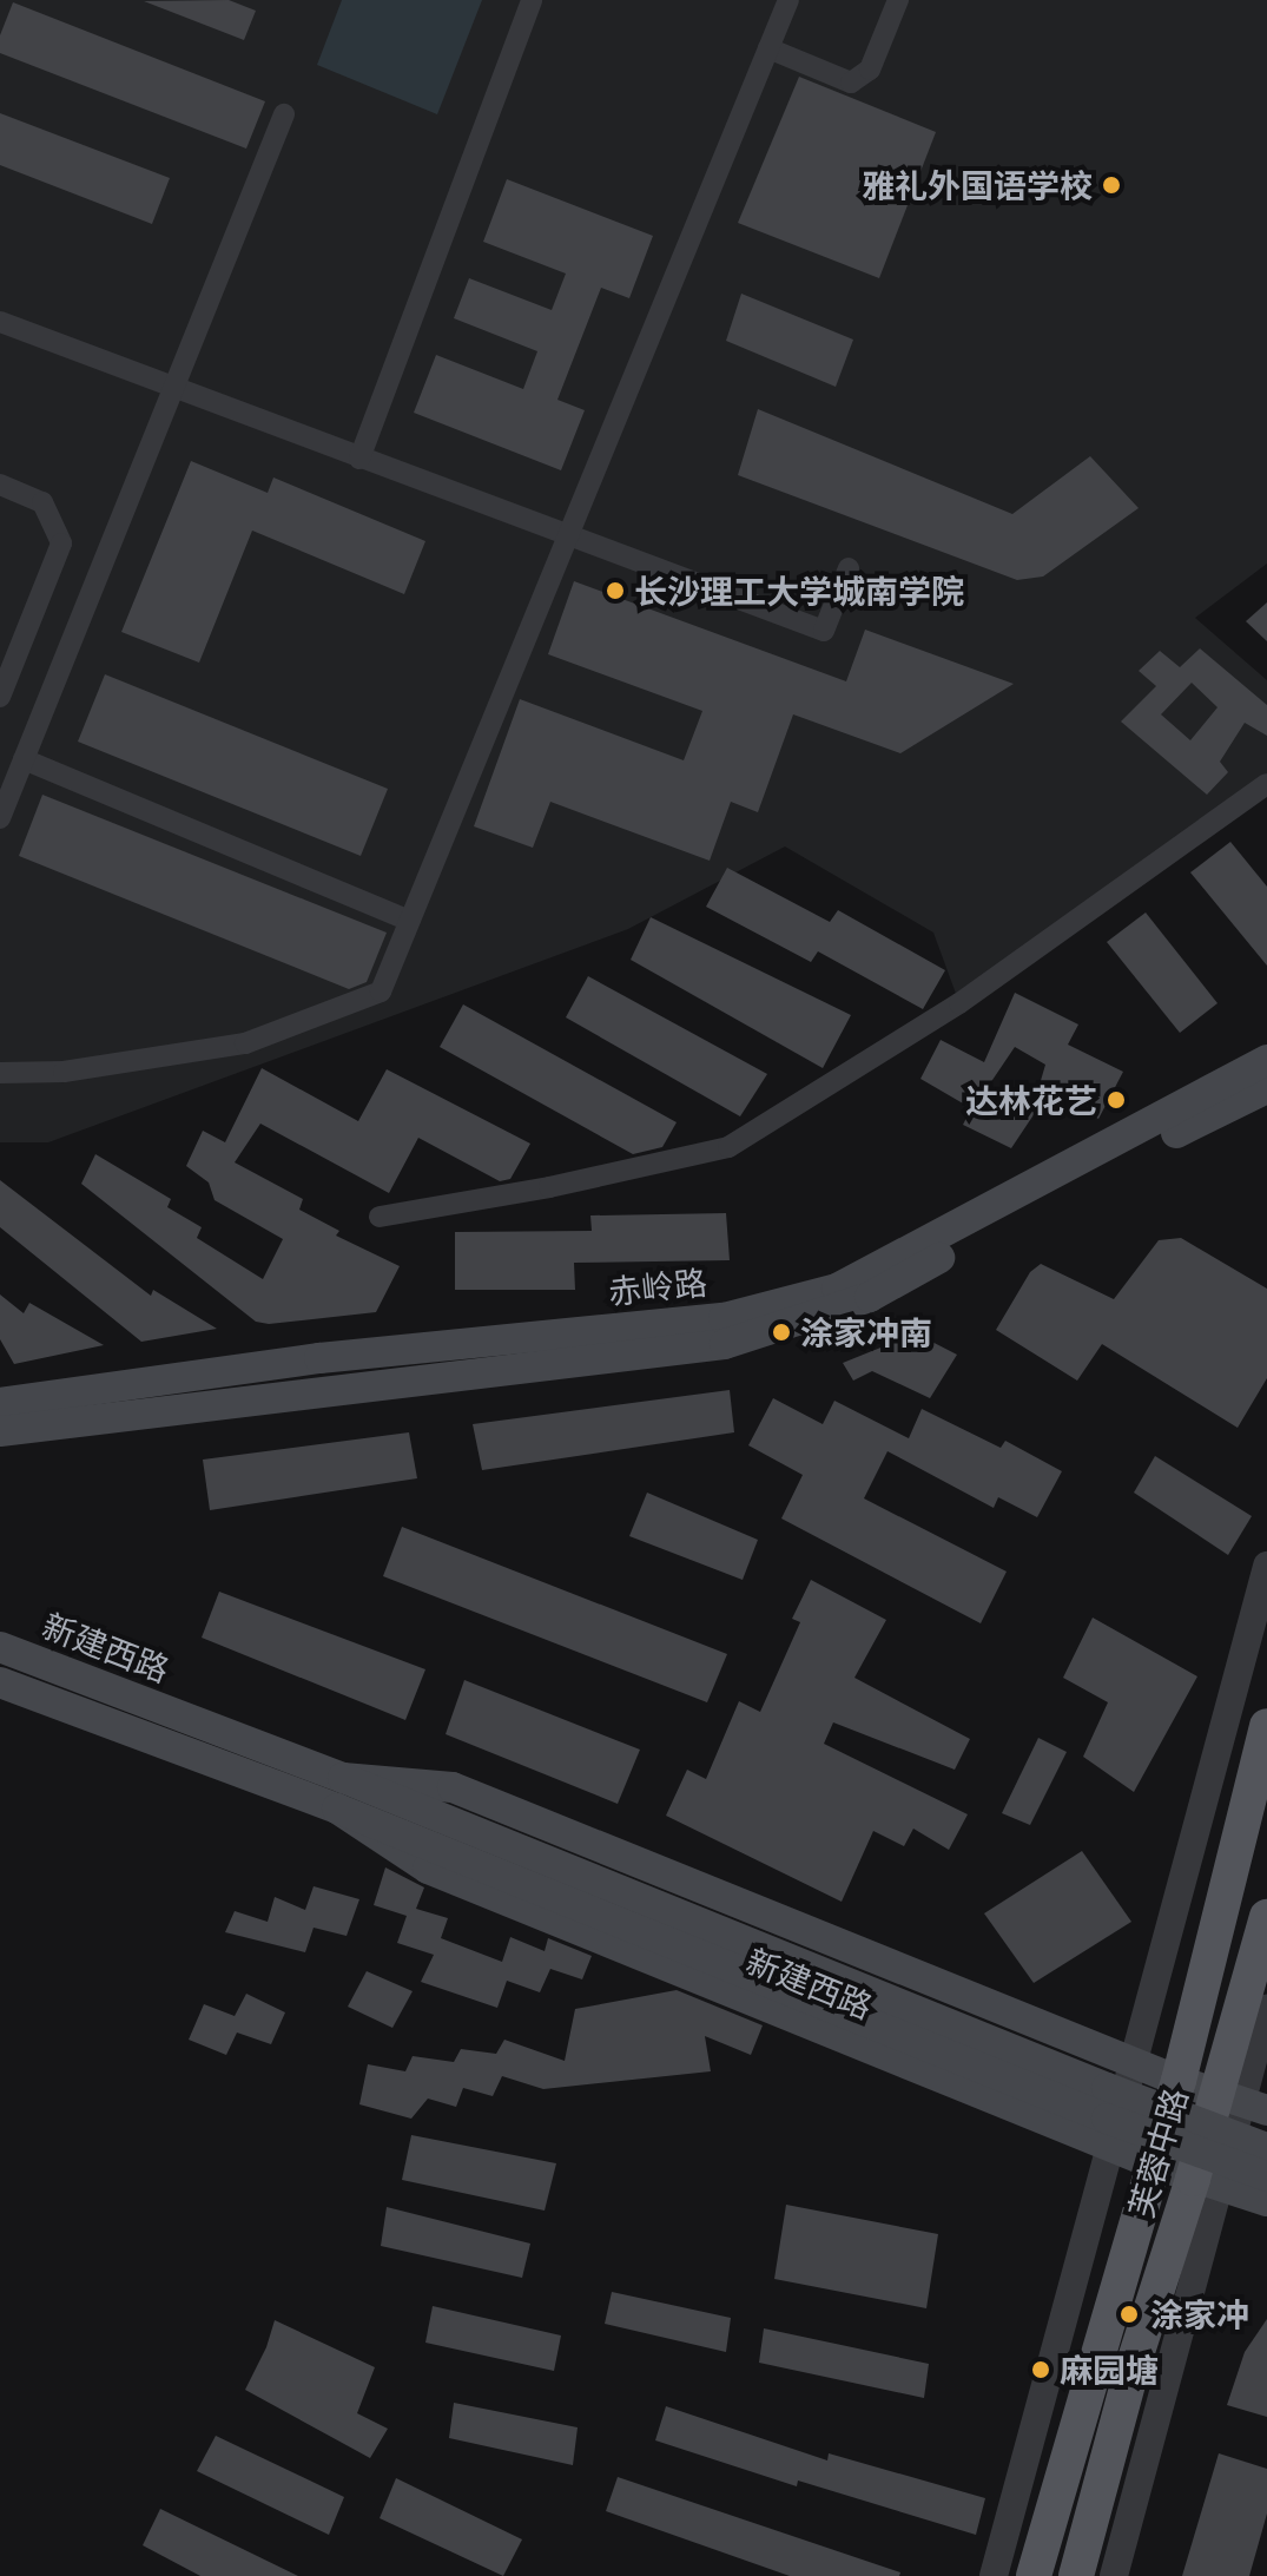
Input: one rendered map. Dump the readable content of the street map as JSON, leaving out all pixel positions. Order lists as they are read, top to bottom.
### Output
{
  "streets": {
    "main road": ["赤岭路", "新建西路", "芙蓉中路"]
  },
  "crossings": [
    ["新建西路", "芙蓉中路"]
  ],
  "places": [
    "雅礼外国语学校",
    "长沙理工大学城南学院",
    "达林花艺",
    "涂家冲南",
    "涂家冲",
    "麻园塘"
  ]
}
